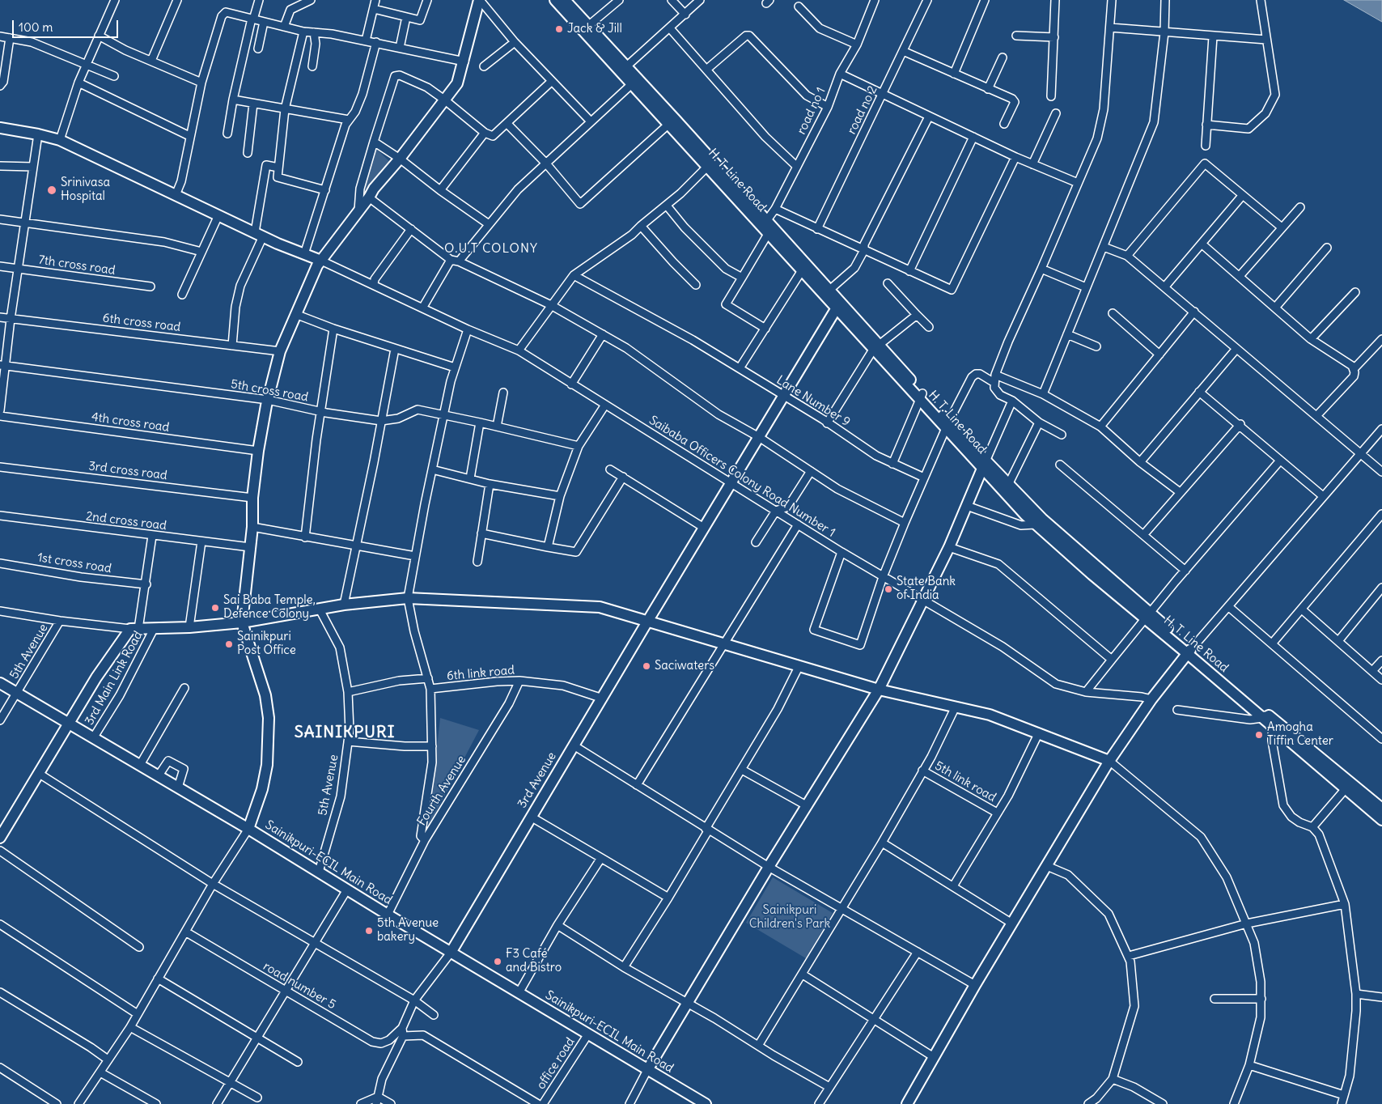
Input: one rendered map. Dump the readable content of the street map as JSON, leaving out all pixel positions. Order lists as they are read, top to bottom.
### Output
{
  "streets": {
    "street": [
      "road no 2",
      "road no 1",
      "H. T. Line Road",
      "7th cross road",
      "6th cross road",
      "5th cross road",
      "Lane Number 9",
      "4th cross road",
      "3rd cross road",
      "Saibaba Officers Colony Road Number 1",
      "2nd cross road",
      "1st cross road",
      "5th Avenue",
      "6th link road",
      "3rd Main Link Road",
      "3rd Avenue",
      "5th link road",
      "Fourth Avenue",
      "Sainikpuri-ECIL Main Road",
      "road number 5",
      "office road"
    ]
  },
  "crossings": [
    ["road no 1", "H. T. Line Road"],
    ["H. T. Line Road", "3rd Avenue"],
    ["Lane Number 9", "3rd Avenue"],
    ["Saibaba Officers Colony Road Number 1", "3rd Avenue"],
    ["5th Avenue", "Sainikpuri-ECIL Main Road"],
    ["6th link road", "3rd Avenue"],
    ["6th link road", "Fourth Avenue"],
    ["3rd Main Link Road", "Sainikpuri-ECIL Main Road"],
    ["3rd Avenue", "Sainikpuri-ECIL Main Road"],
    ["Fourth Avenue", "Sainikpuri-ECIL Main Road"],
    ["Sainikpuri-ECIL Main Road", "office road"]
  ],
  "districts": ["O.U.T COLONY", "SAINIKPURI"],
  "parks": ["Sainikpuri Children's Park"],
  "places": [
    "Jack & Jill",
    "Srinivasa Hospital",
    "State Bank of India",
    "Sai Baba Temple, Defence Colony",
    "Sainikpuri Post Office",
    "Saciwaters",
    "Amogha Tiffin Center",
    "5th Avenue bakery",
    "F3 Café and Bistro"
  ],
  "scale_bar": "100 m"
}
